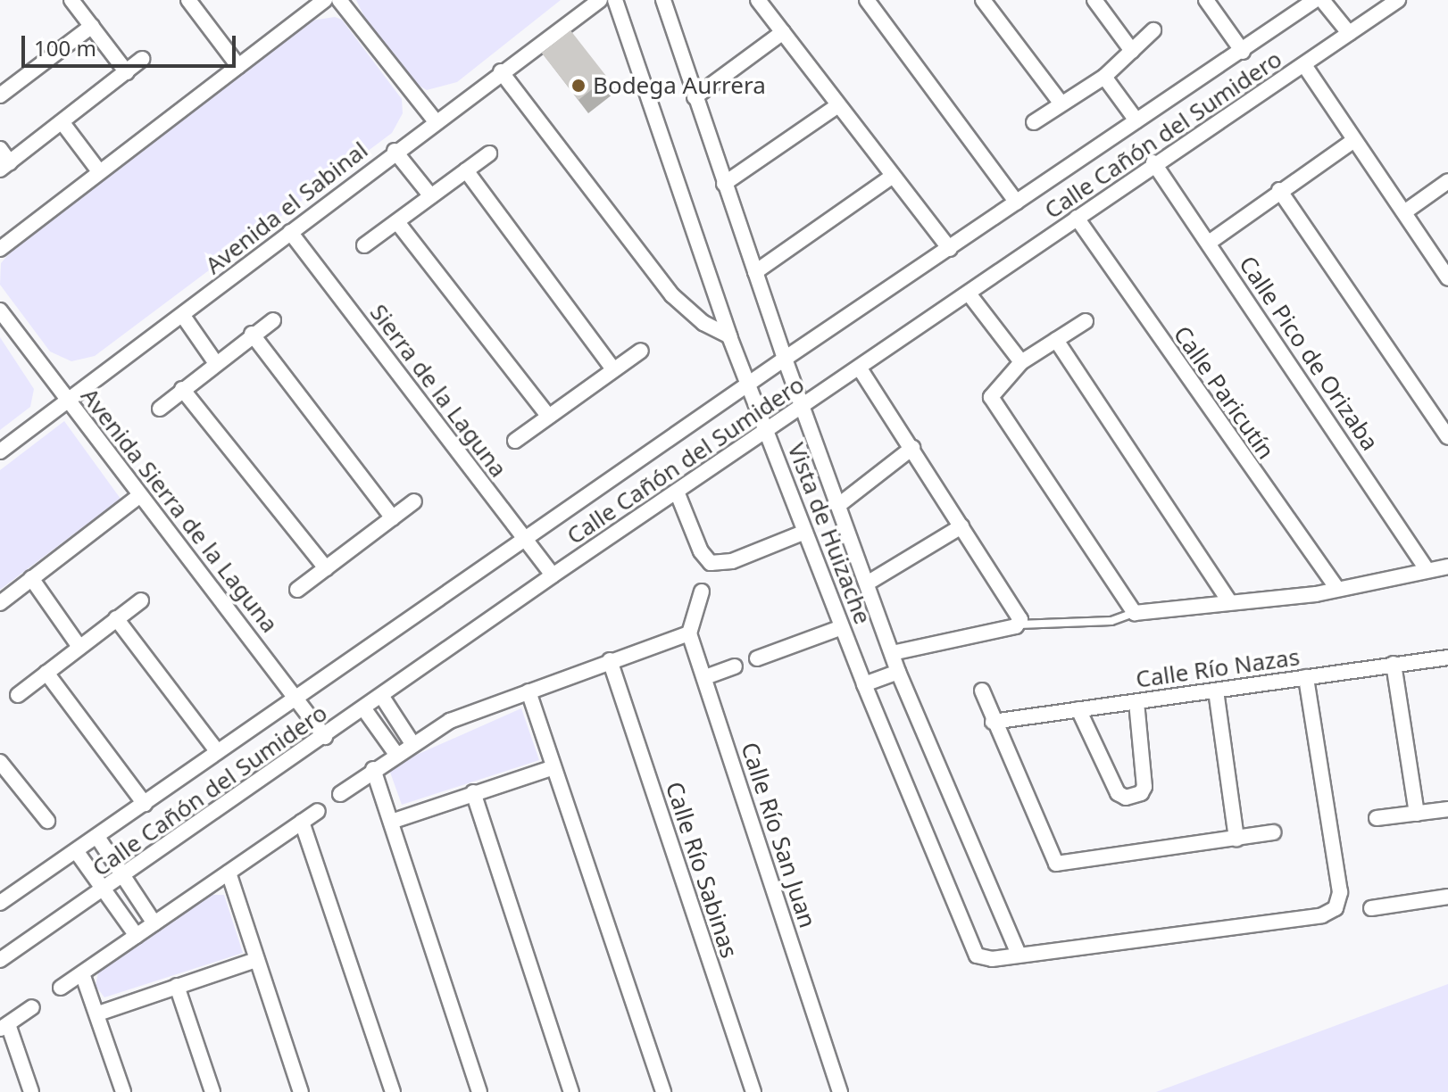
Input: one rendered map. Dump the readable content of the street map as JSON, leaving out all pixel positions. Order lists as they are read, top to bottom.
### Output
{
  "streets": {
    "street": [
      "Calle Cañón del Sumidero",
      "Avenida el Sabinal",
      "Calle Pico de Orizaba",
      "Sierra de la Laguna",
      "Calle Paricutín",
      "Avenida Sierra de la Laguna",
      "Vista de Huizache",
      "Calle Río Nazas",
      "Calle Río San Juan",
      "Calle Río Sabinas"
    ]
  },
  "crossings": [
    ["Calle Cañón del Sumidero", "Calle Pico de Orizaba"],
    ["Calle Cañón del Sumidero", "Sierra de la Laguna"],
    ["Calle Cañón del Sumidero", "Calle Paricutín"],
    ["Calle Cañón del Sumidero", "Avenida Sierra de la Laguna"],
    ["Calle Cañón del Sumidero", "Vista de Huizache"],
    ["Avenida el Sabinal", "Sierra de la Laguna"],
    ["Avenida el Sabinal", "Avenida Sierra de la Laguna"]
  ],
  "places": ["Bodega Aurrera"],
  "scale_bar": "100 m"
}
